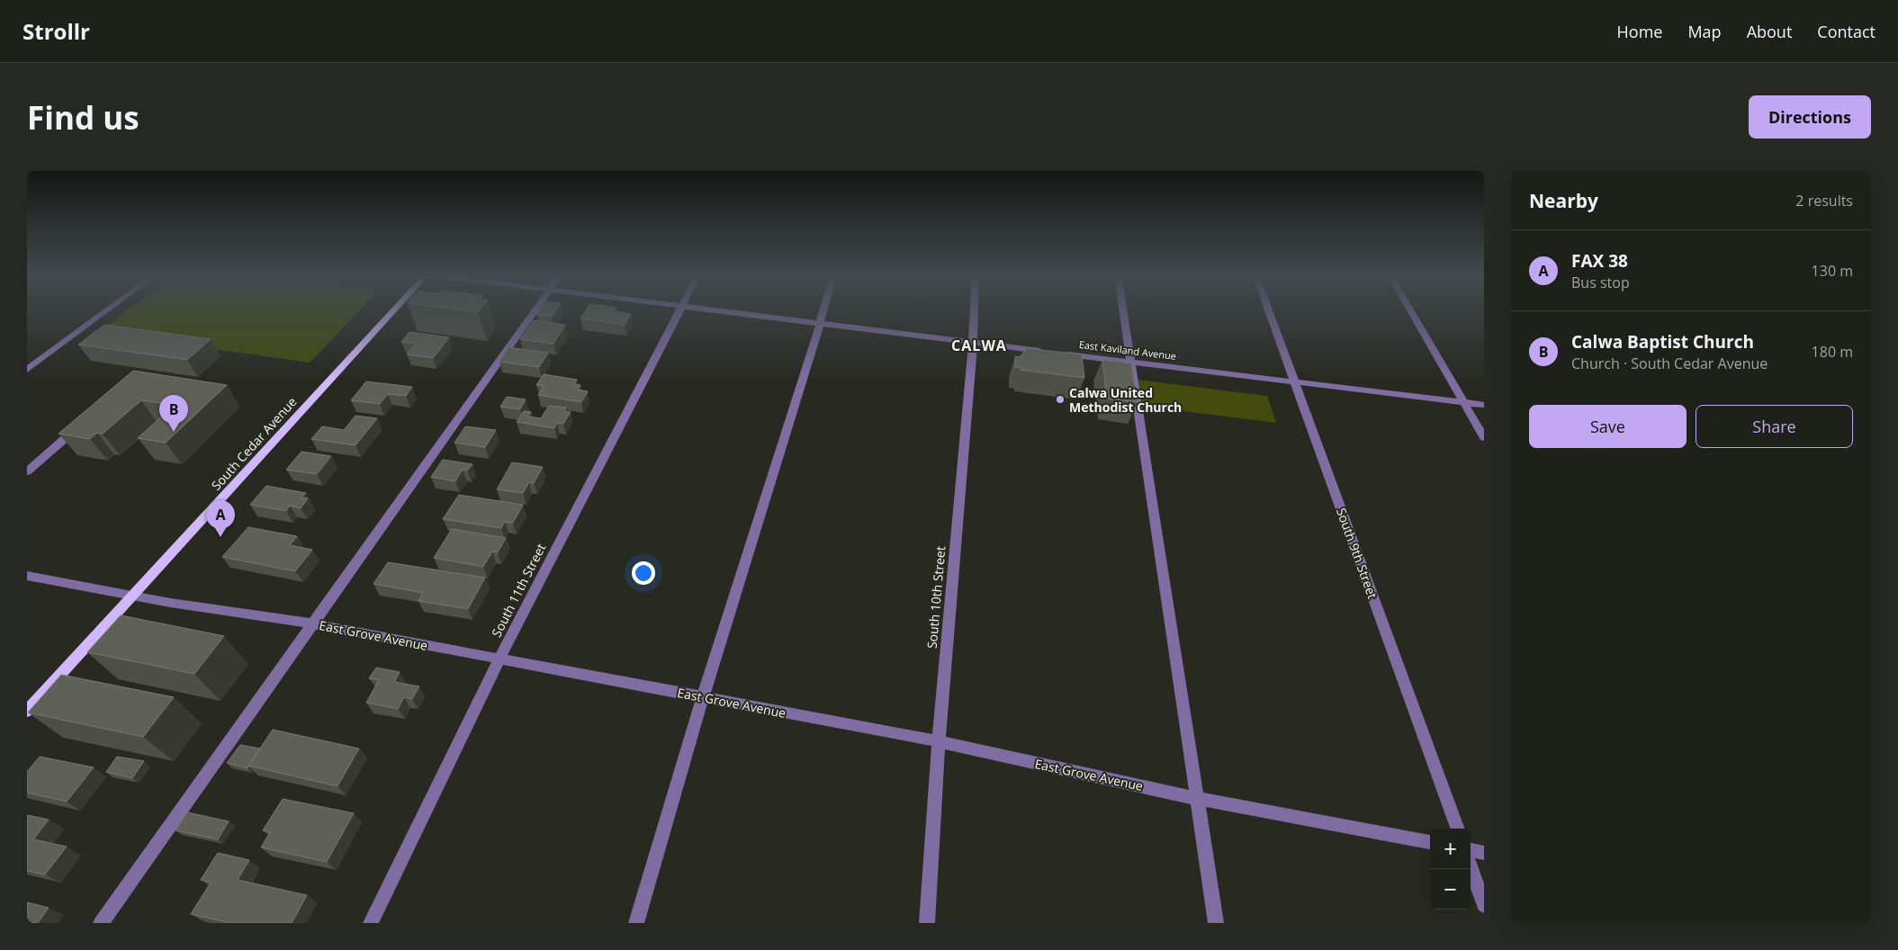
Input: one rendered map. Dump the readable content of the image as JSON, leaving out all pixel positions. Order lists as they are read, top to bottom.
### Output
{
  "streets": {
    "main road": ["South Cedar Avenue"],
    "street": [
      "East Kaviland Avenue",
      "South 9th Street",
      "South 11th Street",
      "South 10th Street",
      "East Grove Avenue"
    ]
  },
  "crossings": [
    ["East Kaviland Avenue", "South 9th Street"],
    ["East Kaviland Avenue", "South 10th Street"],
    ["South Cedar Avenue", "East Grove Avenue"],
    ["South 11th Street", "East Grove Avenue"],
    ["South 10th Street", "East Grove Avenue"]
  ],
  "districts": ["CALWA"],
  "places": ["Calwa United Methodist Church"],
  "page": {
    "header": "Strollr",
    "nav": [
      "Home",
      "Map",
      "About",
      "Contact"
    ],
    "buttons": [
      "Directions",
      ["Save", "Share"]
    ],
    "title": "Find us",
    "heading": ["Nearby", "2 results"],
    "list": [
      {
        "mark": "A",
        "name": "FAX 38",
        "note": "Bus stop",
        "value": "130 m"
      },
      {
        "mark": "B",
        "name": "Calwa Baptist Church",
        "note": "Church · South Cedar Avenue",
        "value": "180 m"
      }
    ],
    "pins": ["B", "A"],
    "map_buttons": ["+", "−"]
  }
}
